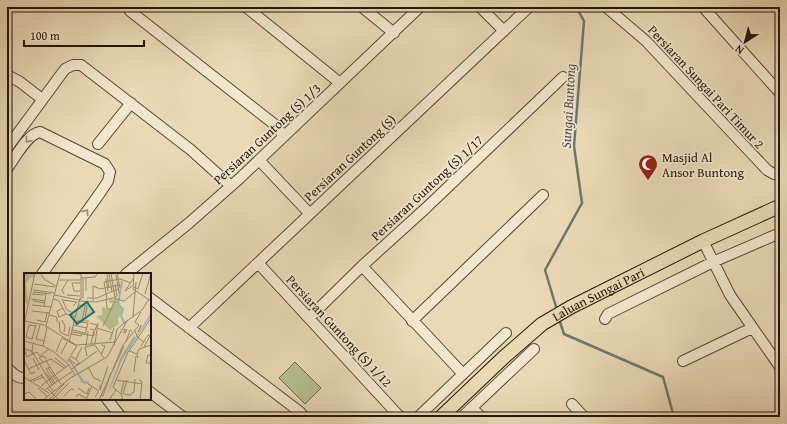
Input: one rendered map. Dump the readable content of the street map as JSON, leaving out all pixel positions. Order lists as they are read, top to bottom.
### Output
{
  "streets": {
    "main road": ["Laluan Sungai Pari"],
    "street": [
      "Persiaran Sungai Pari Timur 2",
      "Persiaran Guntong (S) 1/3",
      "Persiaran Guntong (S)",
      "Persiaran Guntong (S) 1/17",
      "Persiaran Guntong (S) 1/12"
    ]
  },
  "crossings": [
    ["Persiaran Guntong (S)", "Persiaran Guntong (S) 1/12"],
    ["Persiaran Guntong (S) 1/17", "Persiaran Guntong (S) 1/12"]
  ],
  "water": ["Sungai Buntong"],
  "places": {
    "mosque": ["Masjid Al Ansor Buntong"]
  },
  "scale_bar": "100 m",
  "north": "bottom left"
}
